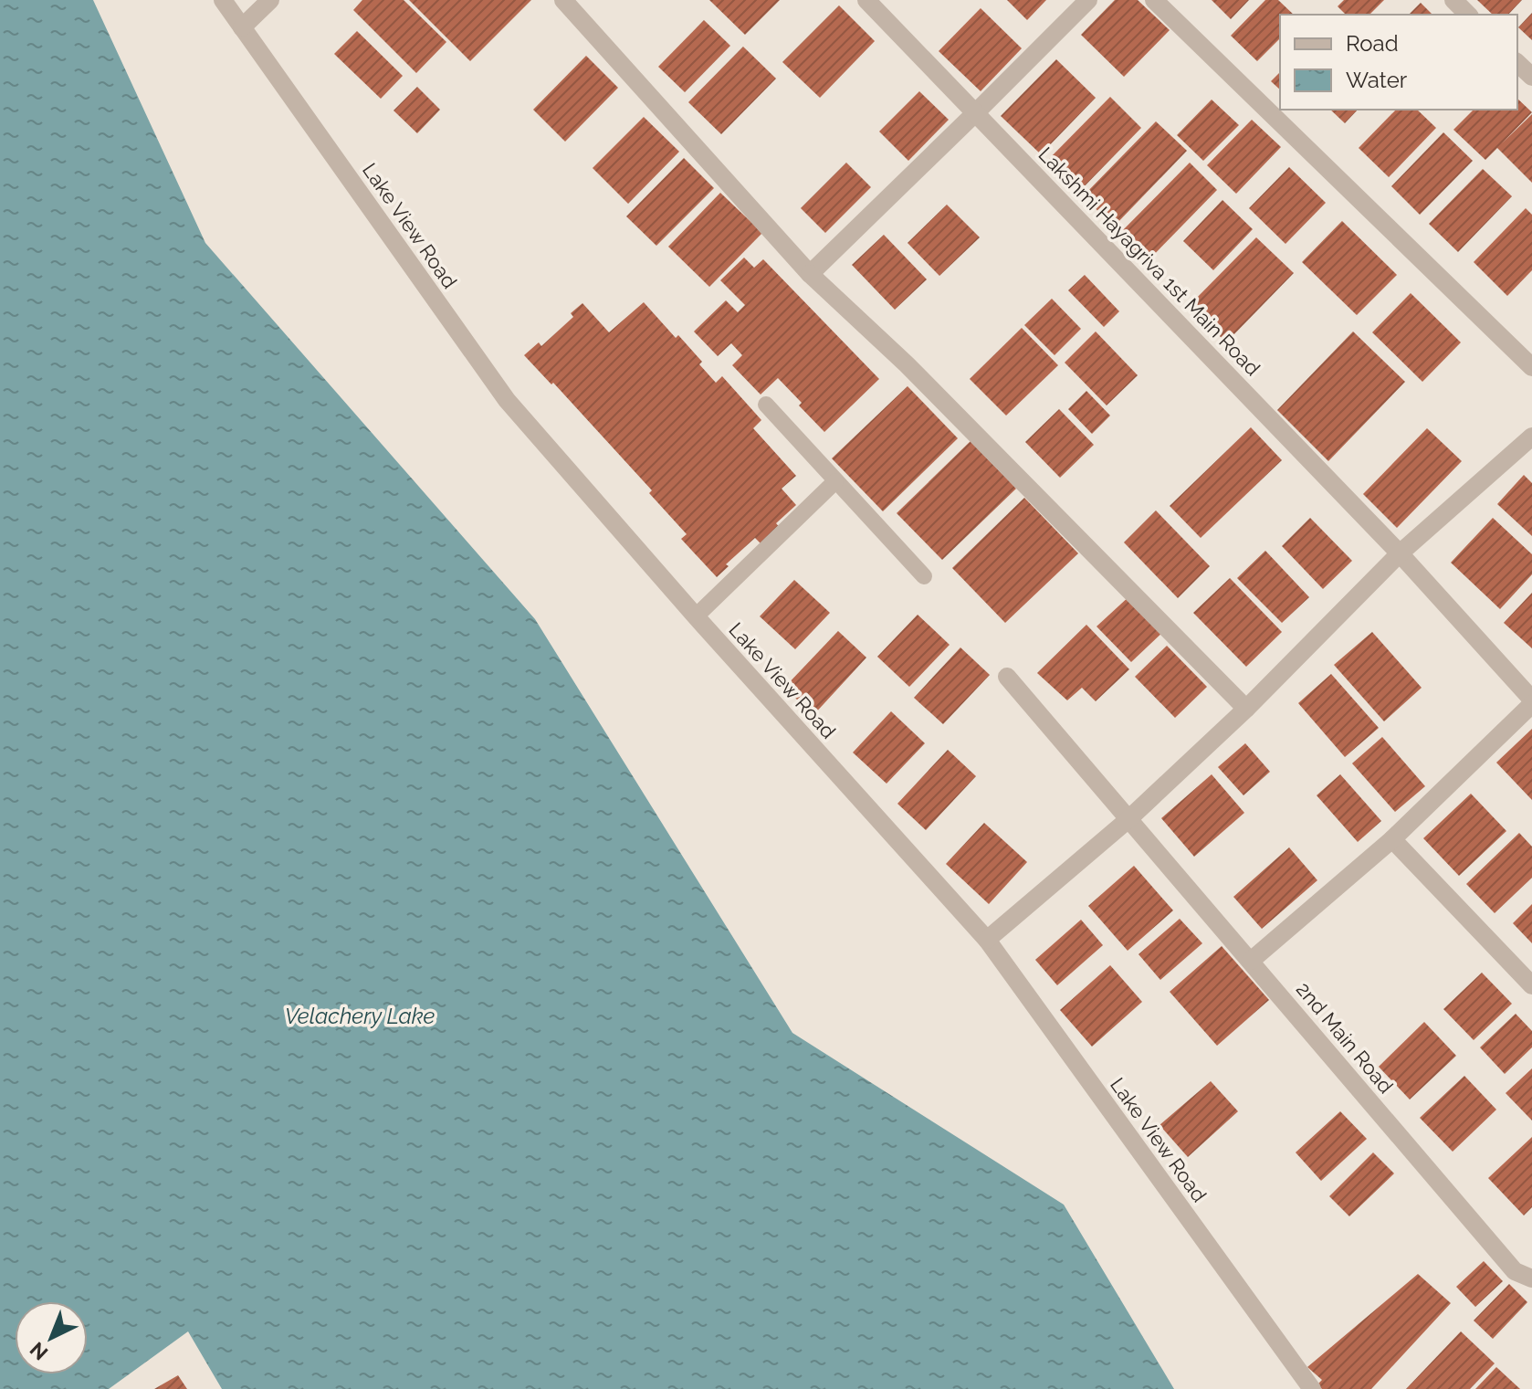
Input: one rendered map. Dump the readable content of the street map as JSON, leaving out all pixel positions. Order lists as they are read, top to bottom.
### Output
{
  "streets": {
    "street": ["Lake View Road", "Lakshmi Hayagriva 1st Main Road", "2nd Main Road"]
  },
  "water": ["Velachery Lake"],
  "legend": ["Road", "Water"],
  "north": "bottom left"
}
